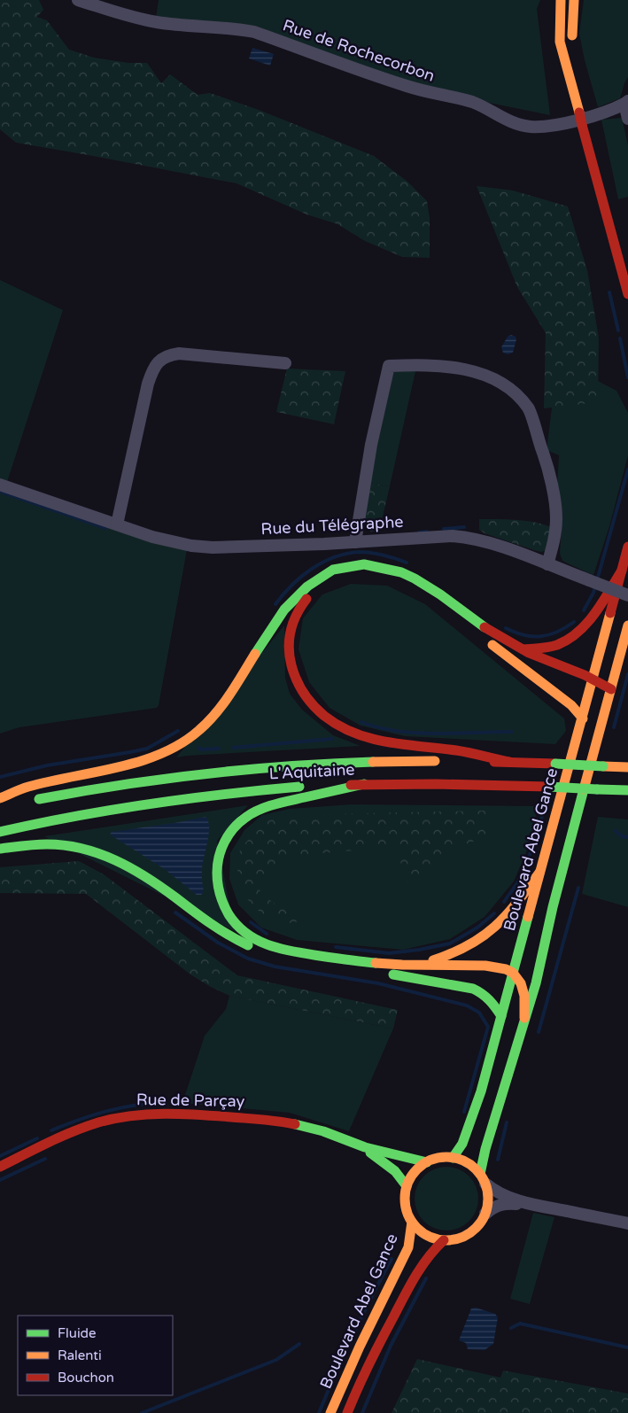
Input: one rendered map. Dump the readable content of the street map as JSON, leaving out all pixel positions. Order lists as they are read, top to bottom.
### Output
{
  "streets": {
    "main road": ["L'Aquitaine", "Boulevard Abel Gance", "Rue de Parçay"],
    "street": ["Rue de Rochecorbon", "Rue du Télégraphe"]
  },
  "crossings": [
    ["Boulevard Abel Gance", "Rue de Parçay"]
  ],
  "legend": ["Fluide", "Ralenti", "Bouchon"]
}
